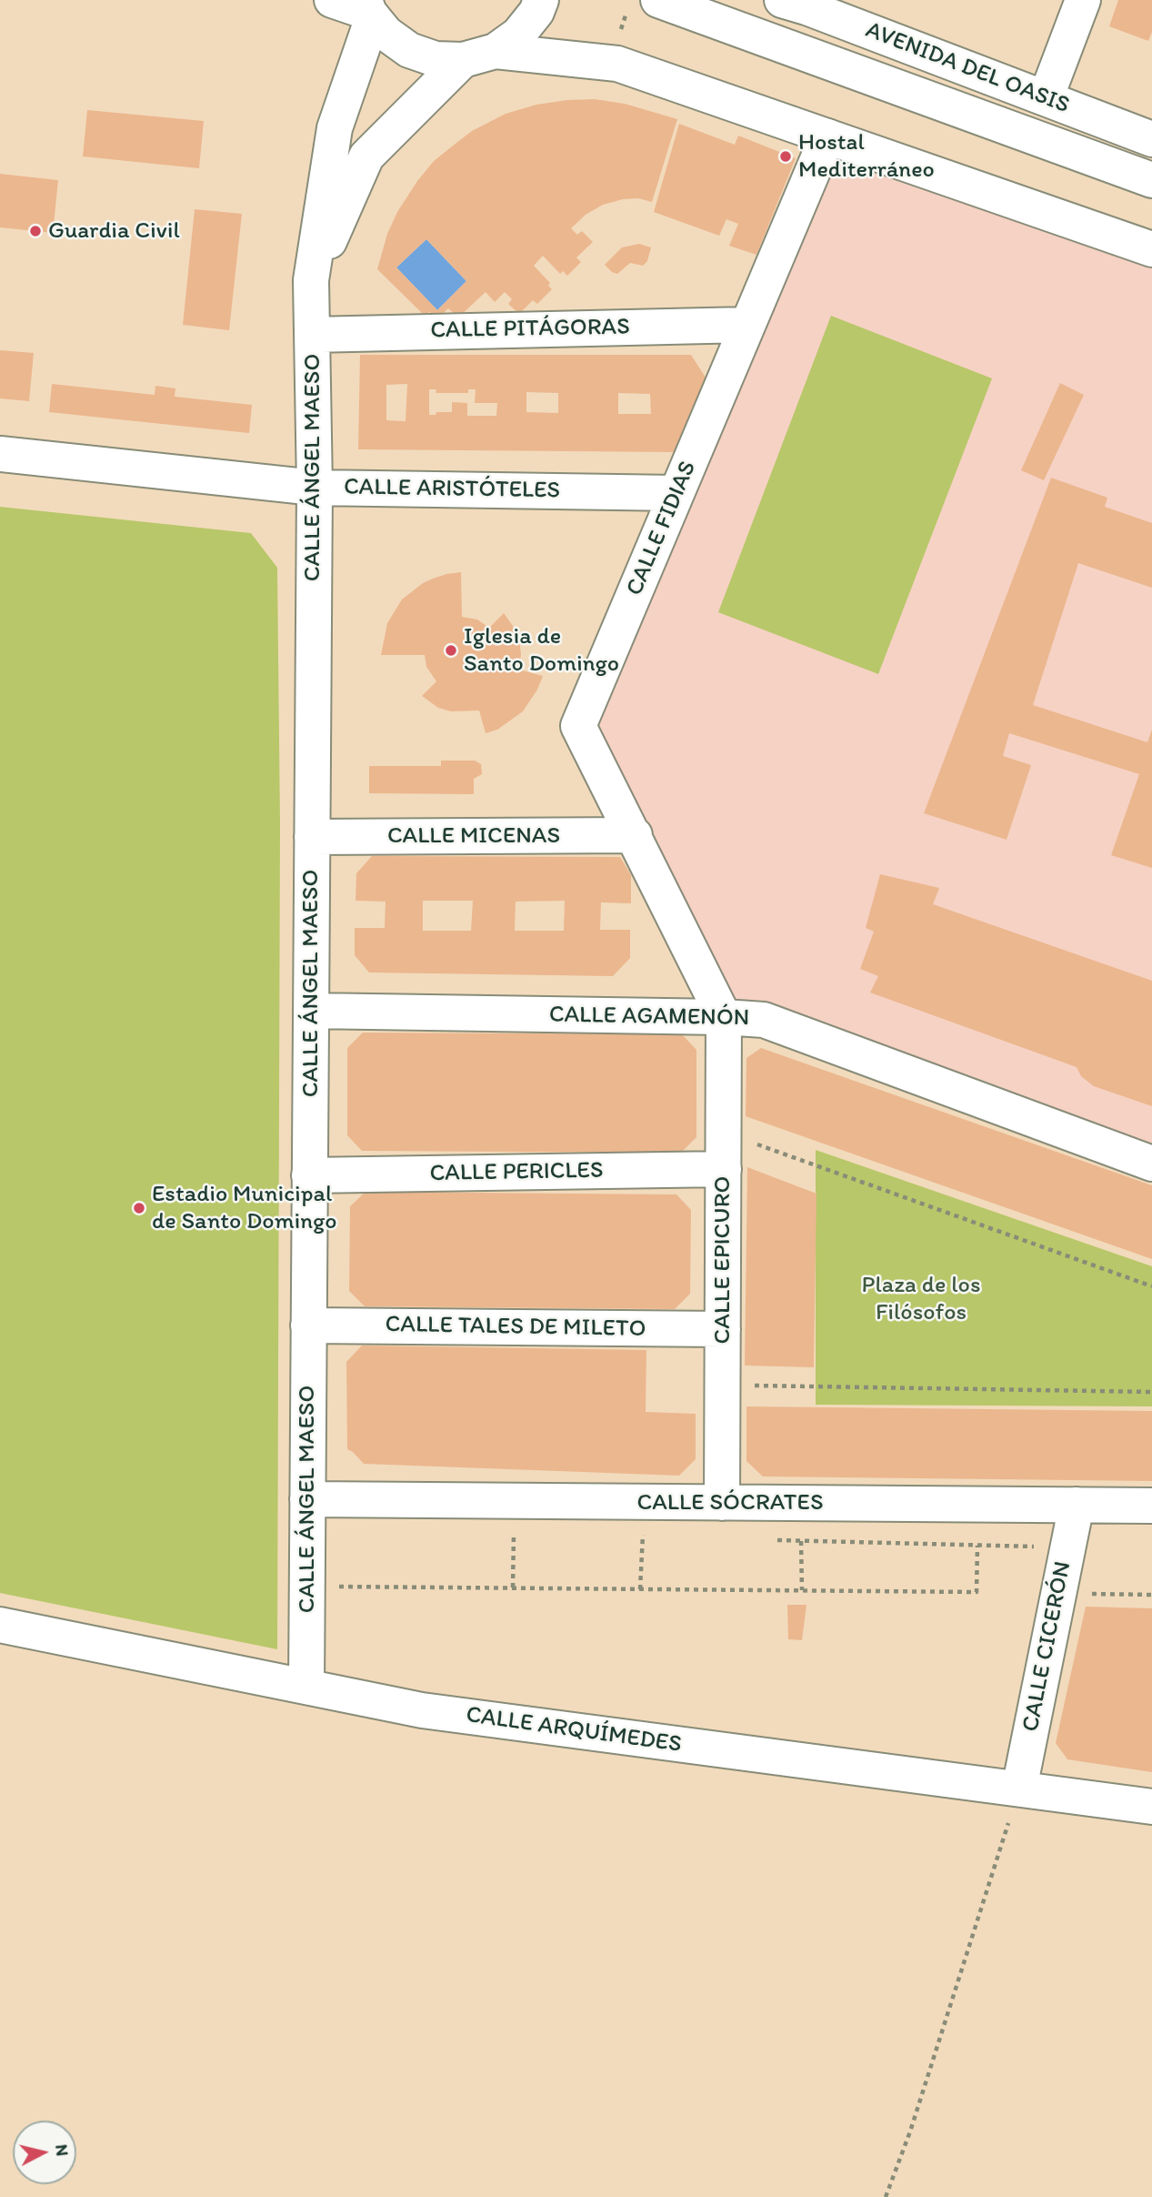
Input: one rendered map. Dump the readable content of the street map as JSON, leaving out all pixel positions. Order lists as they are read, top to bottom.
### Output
{
  "streets": {
    "street": [
      "AVENIDA DEL OASIS",
      "CALLE PITÁGORAS",
      "CALLE ÁNGEL MAESO",
      "CALLE ARISTÓTELES",
      "CALLE FIDIAS",
      "CALLE MICENAS",
      "CALLE AGAMENÓN",
      "CALLE PERICLES",
      "CALLE EPICURO",
      "CALLE TALES DE MILETO",
      "CALLE SÓCRATES",
      "CALLE CICERÓN",
      "CALLE ARQUÍMEDES"
    ]
  },
  "crossings": [
    ["CALLE PITÁGORAS", "CALLE ÁNGEL MAESO"],
    ["CALLE PITÁGORAS", "CALLE FIDIAS"],
    ["CALLE ÁNGEL MAESO", "CALLE ARISTÓTELES"],
    ["CALLE ÁNGEL MAESO", "CALLE MICENAS"],
    ["CALLE ÁNGEL MAESO", "CALLE AGAMENÓN"],
    ["CALLE ÁNGEL MAESO", "CALLE PERICLES"],
    ["CALLE ÁNGEL MAESO", "CALLE TALES DE MILETO"],
    ["CALLE ÁNGEL MAESO", "CALLE SÓCRATES"],
    ["CALLE ÁNGEL MAESO", "CALLE ARQUÍMEDES"],
    ["CALLE ARISTÓTELES", "CALLE FIDIAS"],
    ["CALLE FIDIAS", "CALLE MICENAS"],
    ["CALLE FIDIAS", "CALLE AGAMENÓN"],
    ["CALLE FIDIAS", "CALLE EPICURO"],
    ["CALLE AGAMENÓN", "CALLE EPICURO"],
    ["CALLE PERICLES", "CALLE EPICURO"],
    ["CALLE EPICURO", "CALLE TALES DE MILETO"],
    ["CALLE EPICURO", "CALLE SÓCRATES"],
    ["CALLE SÓCRATES", "CALLE CICERÓN"],
    ["CALLE CICERÓN", "CALLE ARQUÍMEDES"]
  ],
  "parks": ["Plaza de los Filósofos"],
  "places": [
    "Hostal Mediterráneo",
    "Guardia Civil",
    "Iglesia de Santo Domingo",
    "Estadio Municipal de Santo Domingo"
  ],
  "north": "right"
}
